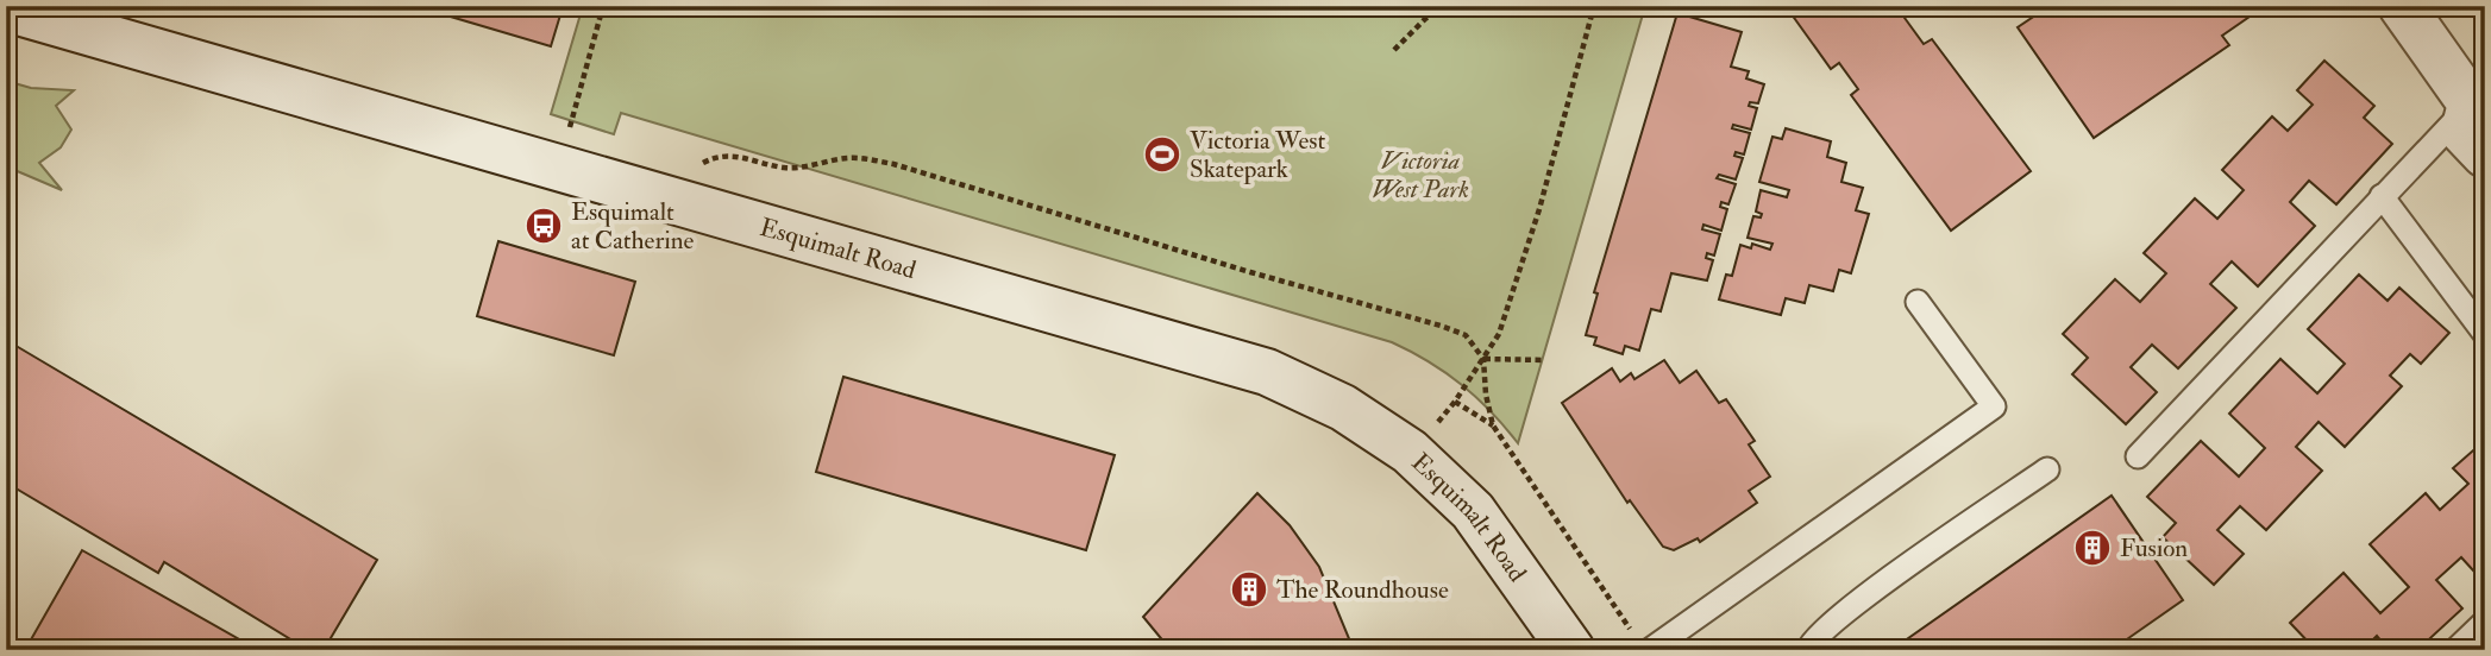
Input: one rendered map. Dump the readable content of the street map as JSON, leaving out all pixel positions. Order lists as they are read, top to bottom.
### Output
{
  "streets": {
    "main road": ["Esquimalt Road"]
  },
  "parks": ["Victoria West Park"],
  "places": {
    "sports": ["Victoria West Skatepark"],
    "bus stop": ["Esquimalt at Catherine"],
    "building": ["Fusion", "The Roundhouse"]
  }
}
